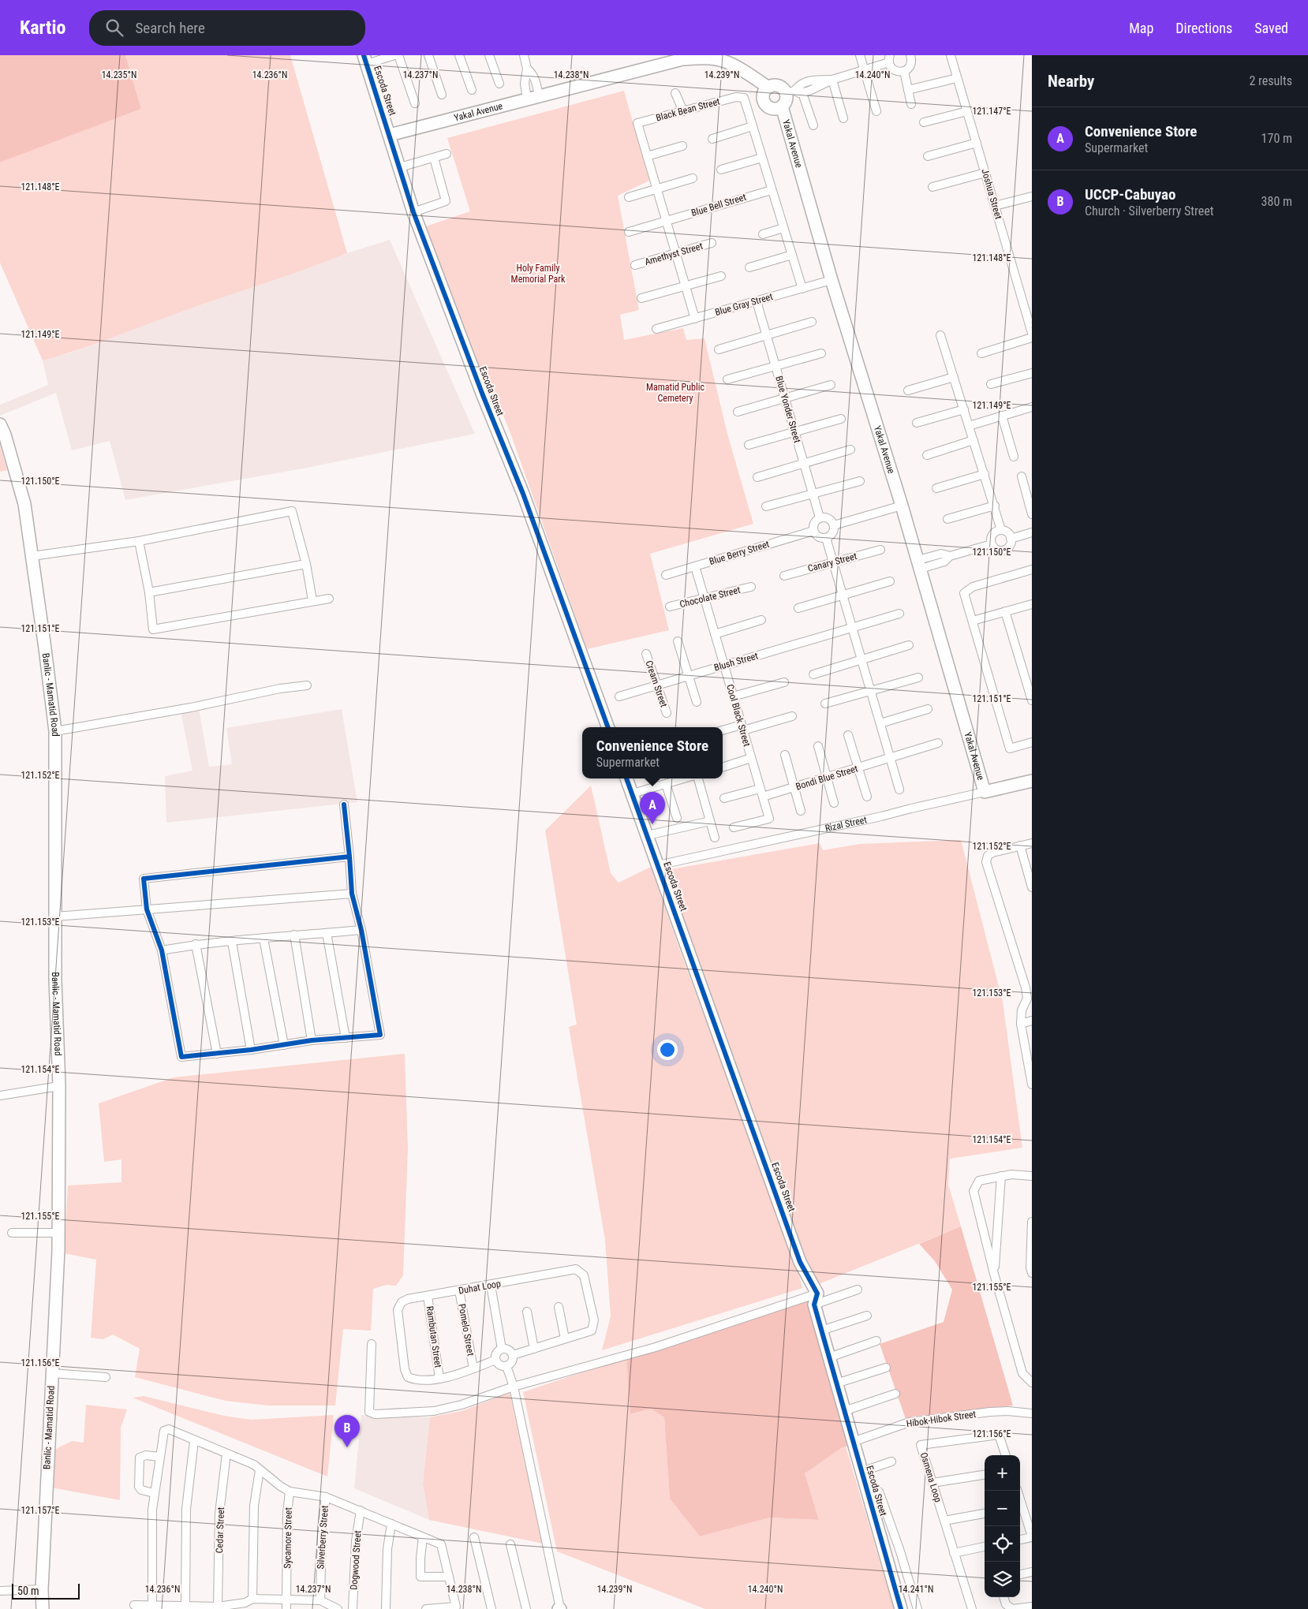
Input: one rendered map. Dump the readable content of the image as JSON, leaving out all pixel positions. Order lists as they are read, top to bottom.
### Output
{
  "streets": {
    "street": [
      "Escoda Street",
      "Black Bean Street",
      "Yakal Avenue",
      "Joshua Street",
      "Blue Bell Street",
      "Amethyst Street",
      "Blue Gray Street",
      "Blue Yonder Street",
      "Blue Berry Street",
      "Canary Street",
      "Chocolate Street",
      "Blush Street",
      "Cream Street",
      "Banlic - Mamatid Road",
      "Cool Black Street",
      "Bondi Blue Street",
      "Rizal Street",
      "Duhat Loop",
      "Pomelo Street",
      "Rambutan Street",
      "Hibok-Hibok Street",
      "Osmena Loop",
      "Cedar Street",
      "Silverberry Street",
      "Sycamore Street",
      "Dogwood Street"
    ]
  },
  "crossings": [
    ["Escoda Street", "Yakal Avenue"],
    ["Escoda Street", "Rizal Street"],
    ["Escoda Street", "Hibok-Hibok Street"],
    ["Black Bean Street", "Blue Bell Street"],
    ["Black Bean Street", "Amethyst Street"],
    ["Black Bean Street", "Blue Gray Street"],
    ["Yakal Avenue", "Blue Gray Street"],
    ["Yakal Avenue", "Rizal Street"],
    ["Blue Gray Street", "Blue Yonder Street"],
    ["Blue Yonder Street", "Blue Berry Street"],
    ["Blue Berry Street", "Cool Black Street"],
    ["Chocolate Street", "Cool Black Street"],
    ["Blush Street", "Cream Street"],
    ["Blush Street", "Cool Black Street"],
    ["Cool Black Street", "Bondi Blue Street"],
    ["Duhat Loop", "Pomelo Street"],
    ["Duhat Loop", "Rambutan Street"]
  ],
  "parks": ["Holy Family Memorial Park", "Mamatid Public Cemetery"],
  "scale_bar": "50 m",
  "page": {
    "header": "Kartio",
    "search": "Search here",
    "nav": ["Map", "Directions", "Saved"],
    "heading": ["Nearby", "2 results"],
    "list": [
      {
        "mark": "A",
        "name": "Convenience Store",
        "note": "Supermarket",
        "value": "170 m"
      },
      {
        "mark": "B",
        "name": "UCCP-Cabuyao",
        "note": "Church · Silverberry Street",
        "value": "380 m"
      }
    ],
    "popup": ["Convenience Store", "Supermarket"],
    "pins": ["A", "B"],
    "map_buttons": ["+", "−"],
    "scale": "50 m"
  },
  "coordinates": [
    "14.235°N",
    "14.236°N",
    "14.237°N",
    "14.238°N",
    "14.239°N",
    "14.240°N",
    "121.147°E",
    "121.148°E",
    "121.149°E",
    "121.150°E",
    "121.151°E",
    "121.152°E",
    "121.153°E",
    "121.154°E",
    "121.155°E",
    "121.156°E",
    "121.157°E",
    "14.241°N"
  ]
}
